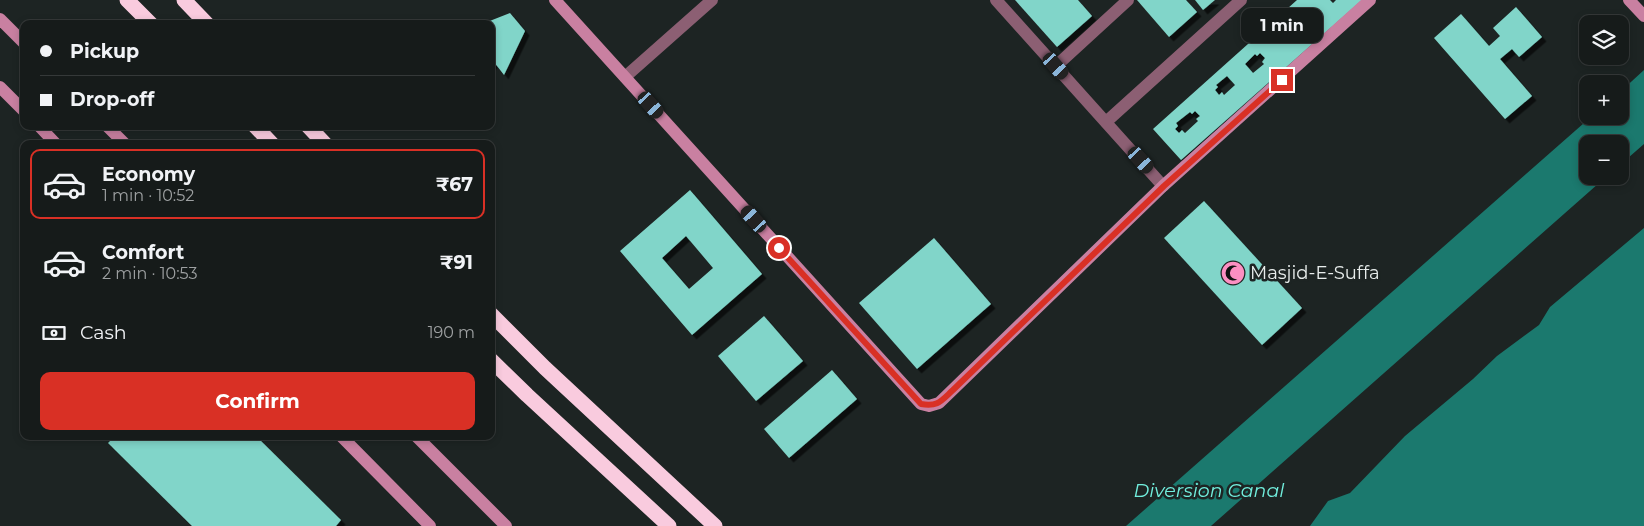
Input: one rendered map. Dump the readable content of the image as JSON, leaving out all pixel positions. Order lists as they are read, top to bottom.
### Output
{
  "water": ["Diversion Canal"],
  "places": {
    "mosque": ["Masjid-E-Suffa"]
  },
  "page": {
    "bubble": "1 min",
    "map_buttons": ["+", "−"],
    "banner": ["Pickup", "Drop-off"],
    "list": [
      {
        "name": "Economy",
        "note": "1 min · 10:52",
        "value": "₹67"
      },
      {
        "name": "Comfort",
        "note": "2 min · 10:53",
        "value": "₹91"
      }
    ],
    "pay": ["Cash", "190 m"],
    "buttons": "Confirm"
  }
}
